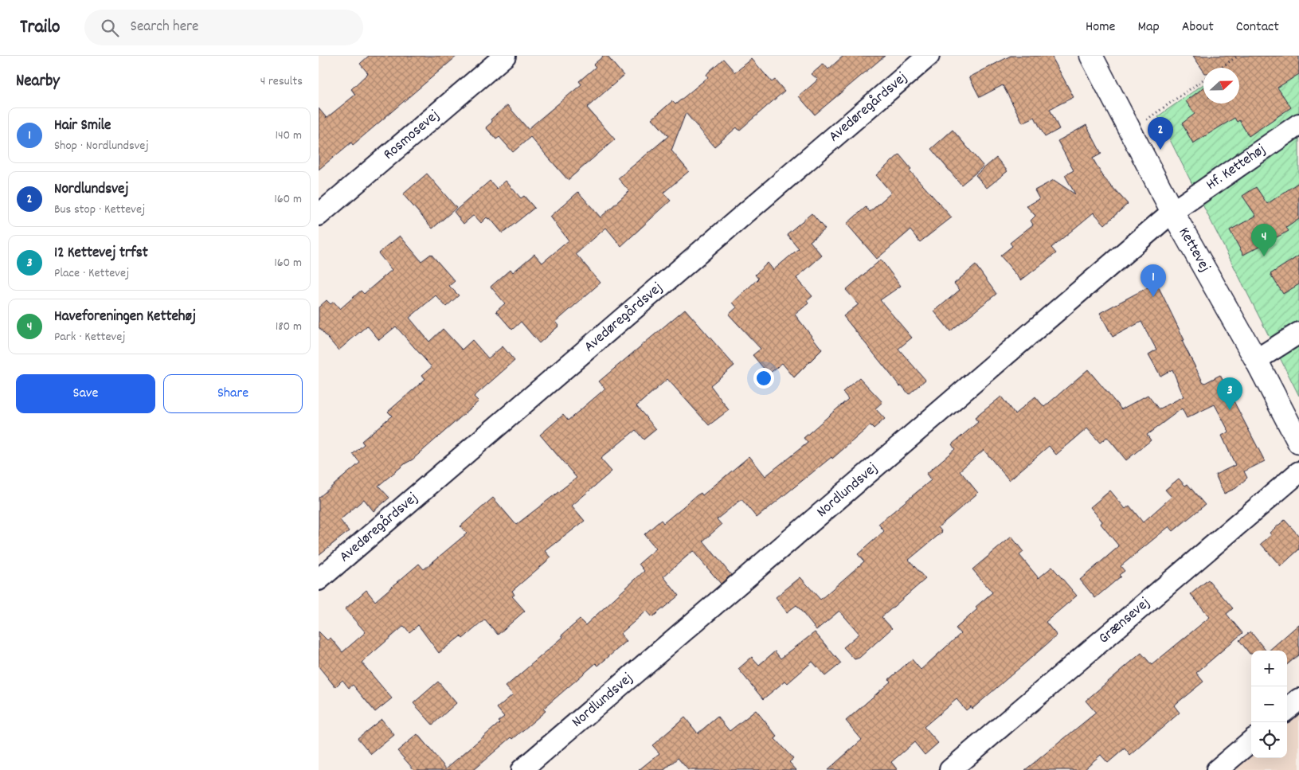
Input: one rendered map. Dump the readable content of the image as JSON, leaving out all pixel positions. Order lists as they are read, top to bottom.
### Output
{
  "streets": {
    "street": [
      "Avedøregårdsvej",
      "Rosmosevej",
      "Hf. Kettehøj",
      "Kettevej",
      "Nordlundsvej",
      "Grænsevej"
    ]
  },
  "crossings": [
    ["Hf. Kettehøj", "Kettevej"],
    ["Hf. Kettehøj", "Nordlundsvej"],
    ["Kettevej", "Nordlundsvej"]
  ],
  "north": "right",
  "page": {
    "header": "Trailo",
    "search": "Search here",
    "nav": [
      "Home",
      "Map",
      "About",
      "Contact"
    ],
    "heading": ["Nearby", "4 results"],
    "list": [
      {
        "mark": "1",
        "name": "Hair Smile",
        "note": "Shop · Nordlundsvej",
        "value": "140 m"
      },
      {
        "mark": "2",
        "name": "Nordlundsvej",
        "note": "Bus stop · Kettevej",
        "value": "160 m"
      },
      {
        "mark": "3",
        "name": "12 Kettevej trfst",
        "note": "Place · Kettevej",
        "value": "160 m"
      },
      {
        "mark": "4",
        "name": "Haveforeningen Kettehøj",
        "note": "Park · Kettevej",
        "value": "180 m"
      }
    ],
    "pins": [
      "2",
      "4",
      "1",
      "3"
    ],
    "buttons": ["Save", "Share"],
    "map_buttons": ["+", "−"]
  }
}
